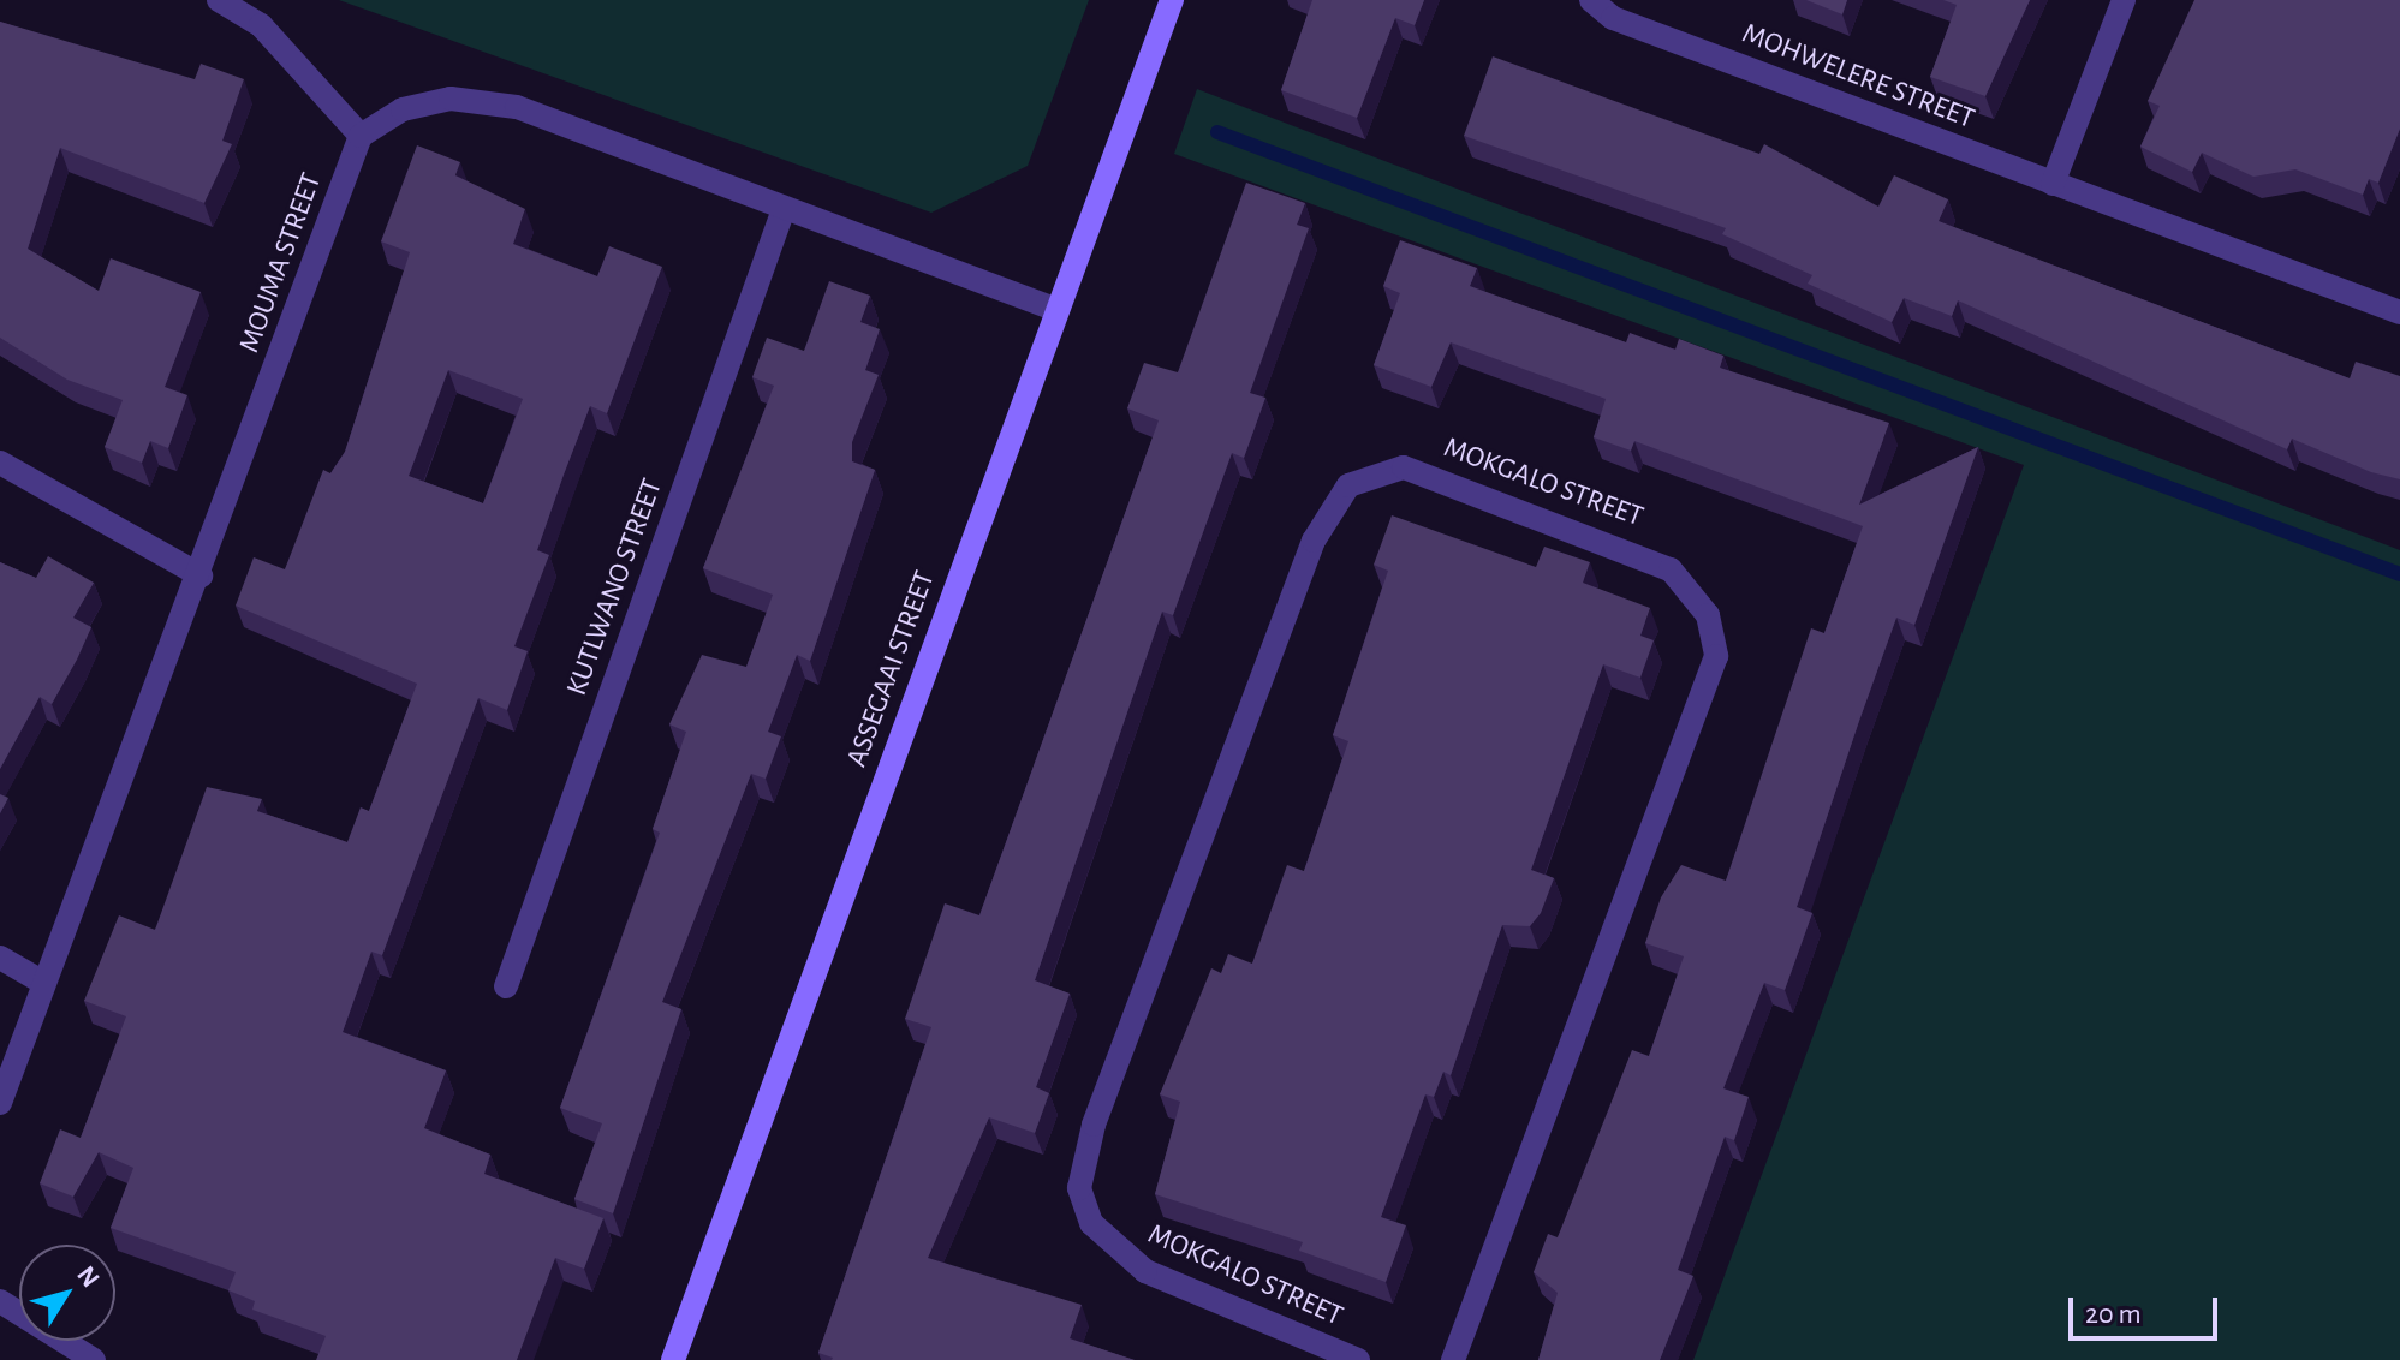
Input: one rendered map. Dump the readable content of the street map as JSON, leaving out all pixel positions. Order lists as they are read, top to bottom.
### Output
{
  "streets": {
    "street": [
      "MOHWELERE STREET",
      "MOUMA STREET",
      "MOKGALO STREET",
      "KUTLWANO STREET",
      "ASSEGAAI STREET"
    ]
  },
  "scale_bar": "20 m",
  "north": "top right"
}
